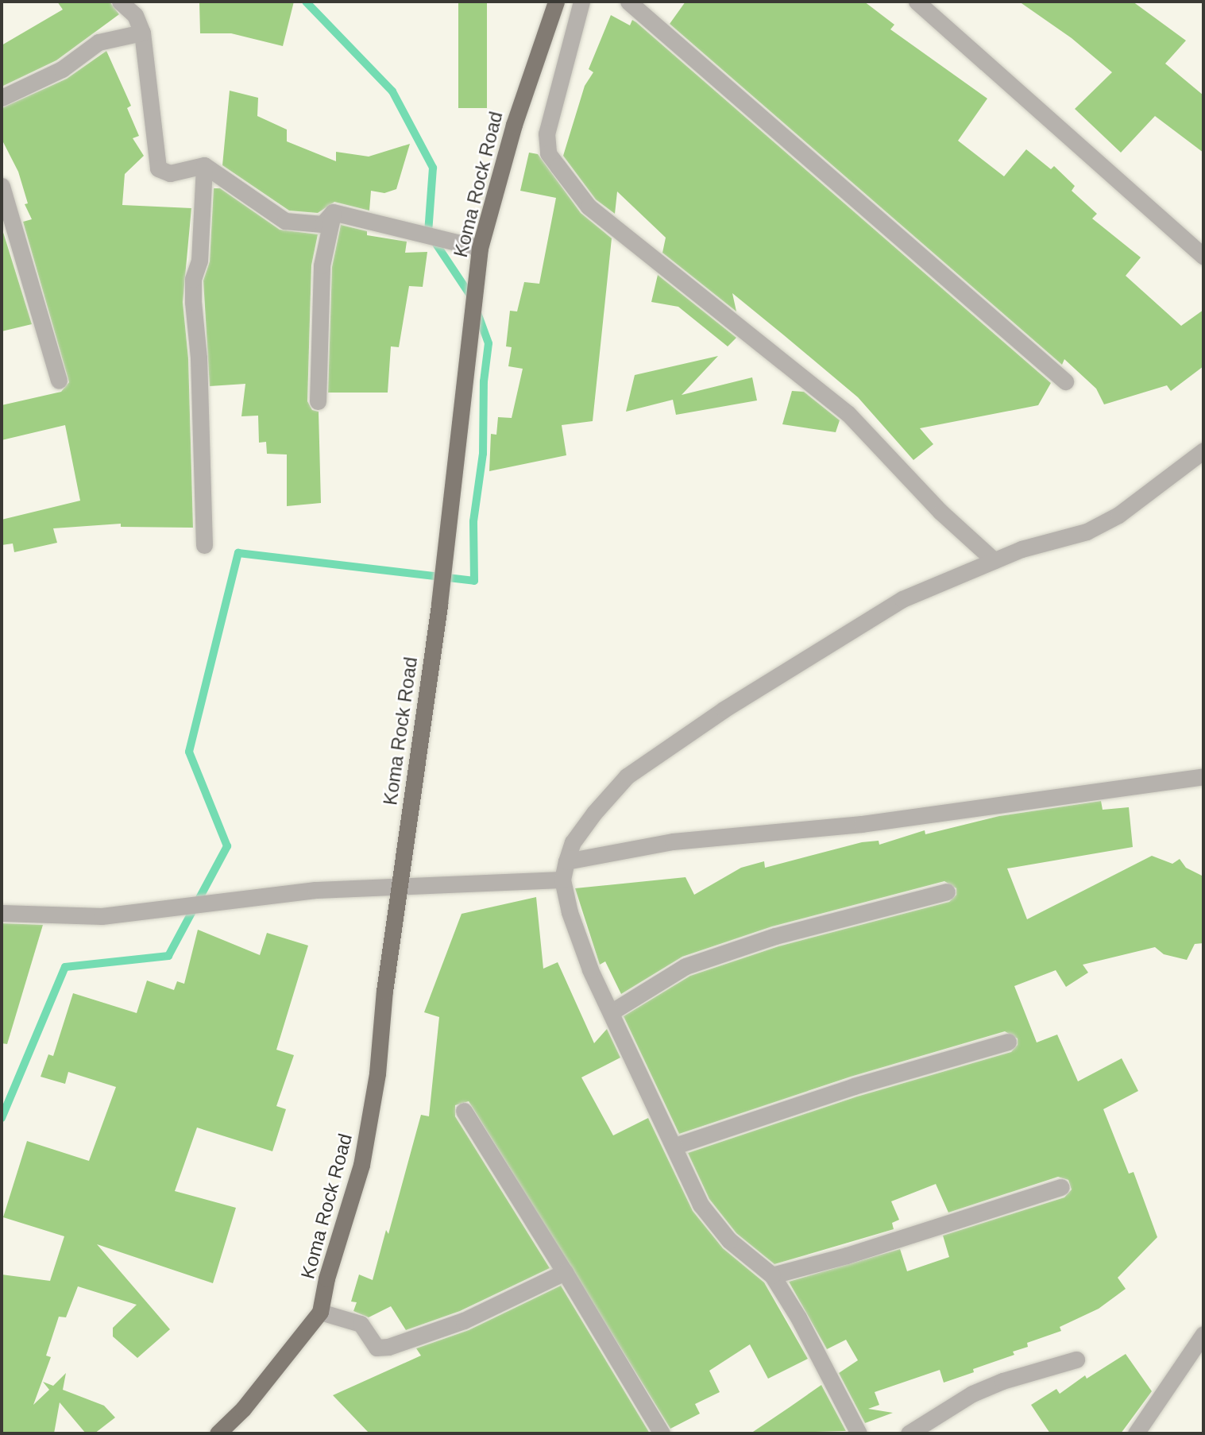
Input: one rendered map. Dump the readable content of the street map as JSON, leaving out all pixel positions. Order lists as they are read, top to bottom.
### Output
{
  "streets": {
    "main road": ["Koma Rock Road"]
  }
}
